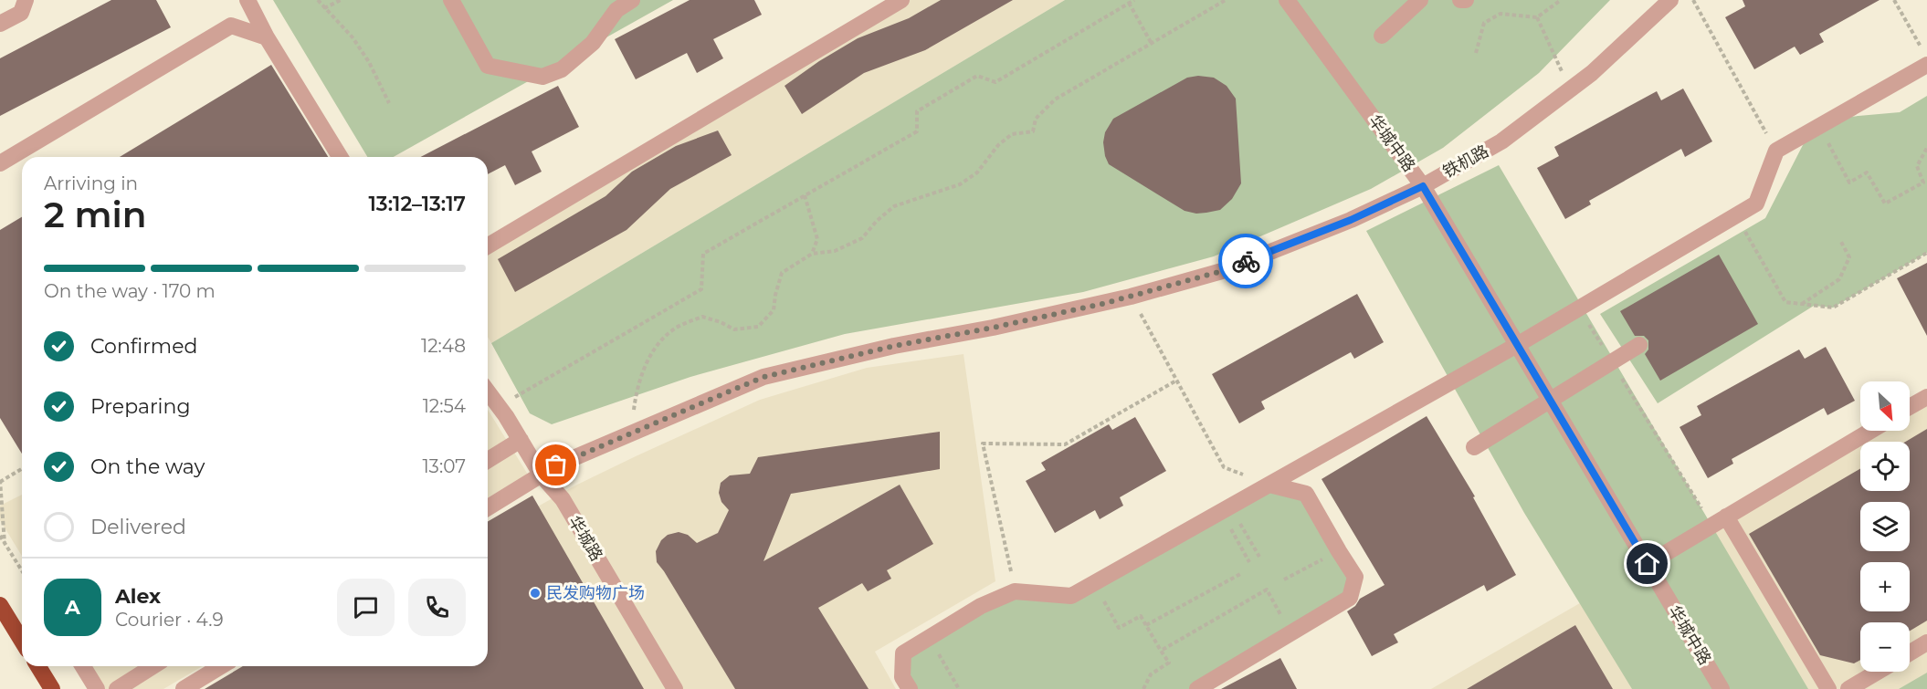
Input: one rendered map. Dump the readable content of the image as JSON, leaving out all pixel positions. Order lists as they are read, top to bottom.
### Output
{
  "streets": {
    "street": ["华城中路", "铁机路", "华城路"]
  },
  "crossings": [
    ["华城中路", "铁机路"],
    ["铁机路", "华城路"]
  ],
  "places": ["民发购物广场"],
  "north": "bottom right",
  "page": {
    "heading": ["2 min", "Arriving in", "13:12–13:17"],
    "panel": ["Alex", "Courier · 4.9"],
    "bar": "On the way · 170 m",
    "list": [
      ["Confirmed", "12:48"],
      ["Preparing", "12:54"],
      ["On the way", "13:07"],
      "Delivered"
    ],
    "map_buttons": ["+", "−"],
    "round": "A"
  }
}
